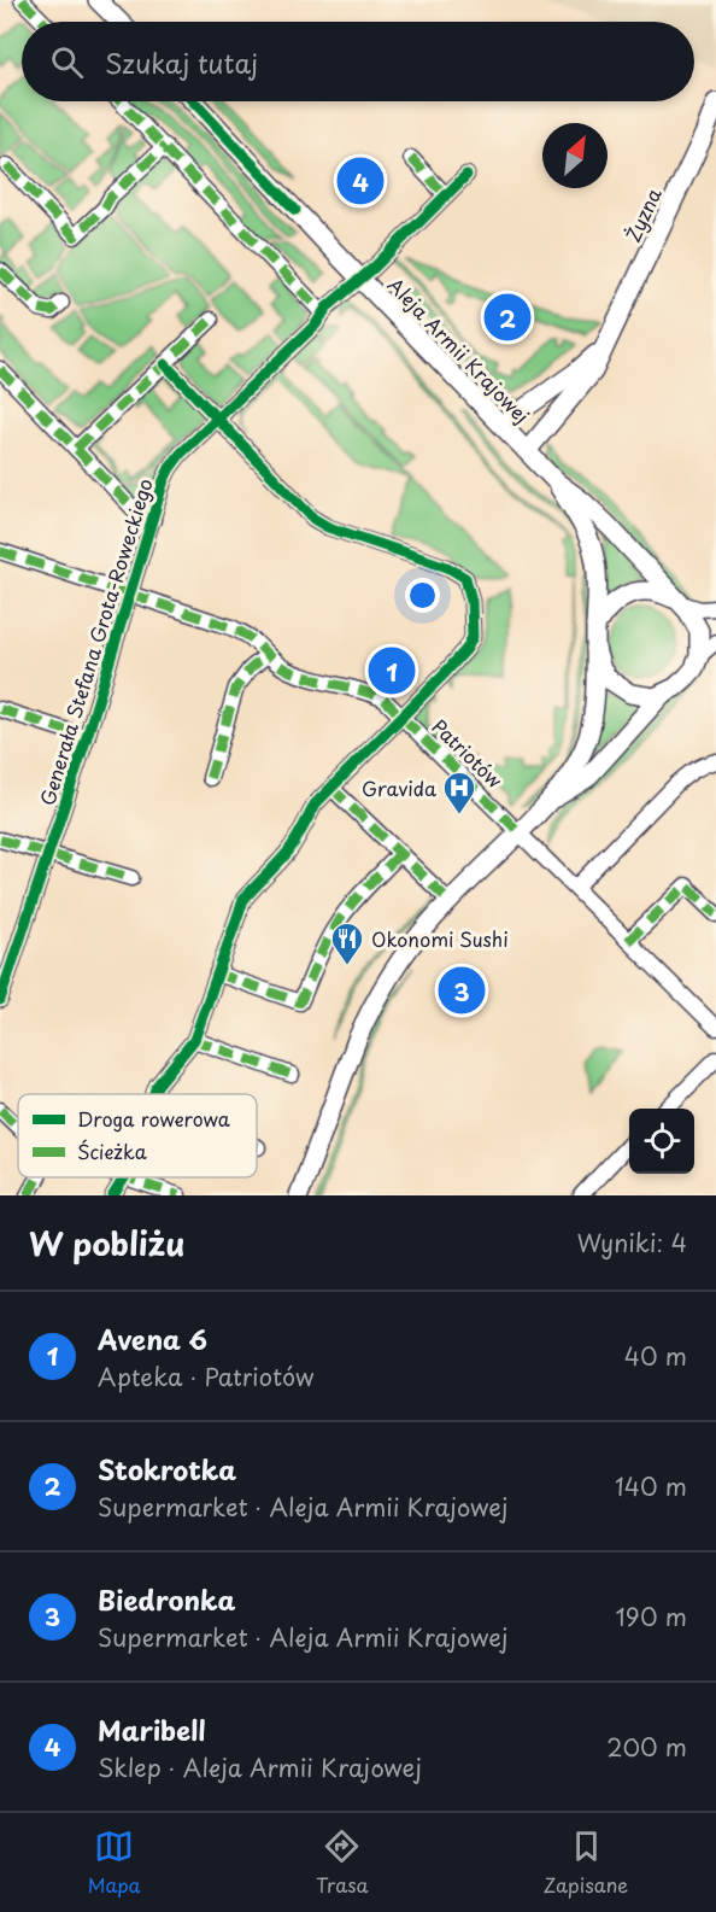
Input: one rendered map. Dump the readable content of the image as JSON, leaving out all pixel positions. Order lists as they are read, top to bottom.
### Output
{
  "streets": {
    "street": [
      "Żyzna",
      "Aleja Armii Krajowej",
      "Generała Stefana Grota-Roweckiego",
      "Patriotów"
    ]
  },
  "crossings": [
    ["Żyzna", "Aleja Armii Krajowej"],
    ["Aleja Armii Krajowej", "Generała Stefana Grota-Roweckiego"],
    ["Aleja Armii Krajowej", "Patriotów"],
    ["Generała Stefana Grota-Roweckiego", "Patriotów"]
  ],
  "places": {
    "hospital": ["Gravida"],
    "restaurant": ["Okonomi Sushi"]
  },
  "legend": ["Droga rowerowa", "Ścieżka"],
  "north": "top right",
  "page": {
    "search": "Szukaj tutaj",
    "pins": [
      "4",
      "2",
      "1",
      "3"
    ],
    "heading": ["W pobliżu", "Wyniki: 4"],
    "list": [
      {
        "mark": "1",
        "name": "Avena 6",
        "note": "Apteka · Patriotów",
        "value": "40 m"
      },
      {
        "mark": "2",
        "name": "Stokrotka",
        "note": "Supermarket · Aleja Armii Krajowej",
        "value": "140 m"
      },
      {
        "mark": "3",
        "name": "Biedronka",
        "note": "Supermarket · Aleja Armii Krajowej",
        "value": "190 m"
      },
      {
        "mark": "4",
        "name": "Maribell",
        "note": "Sklep · Aleja Armii Krajowej",
        "value": "200 m"
      }
    ],
    "nav": ["Mapa", "Trasa", "Zapisane"]
  }
}
